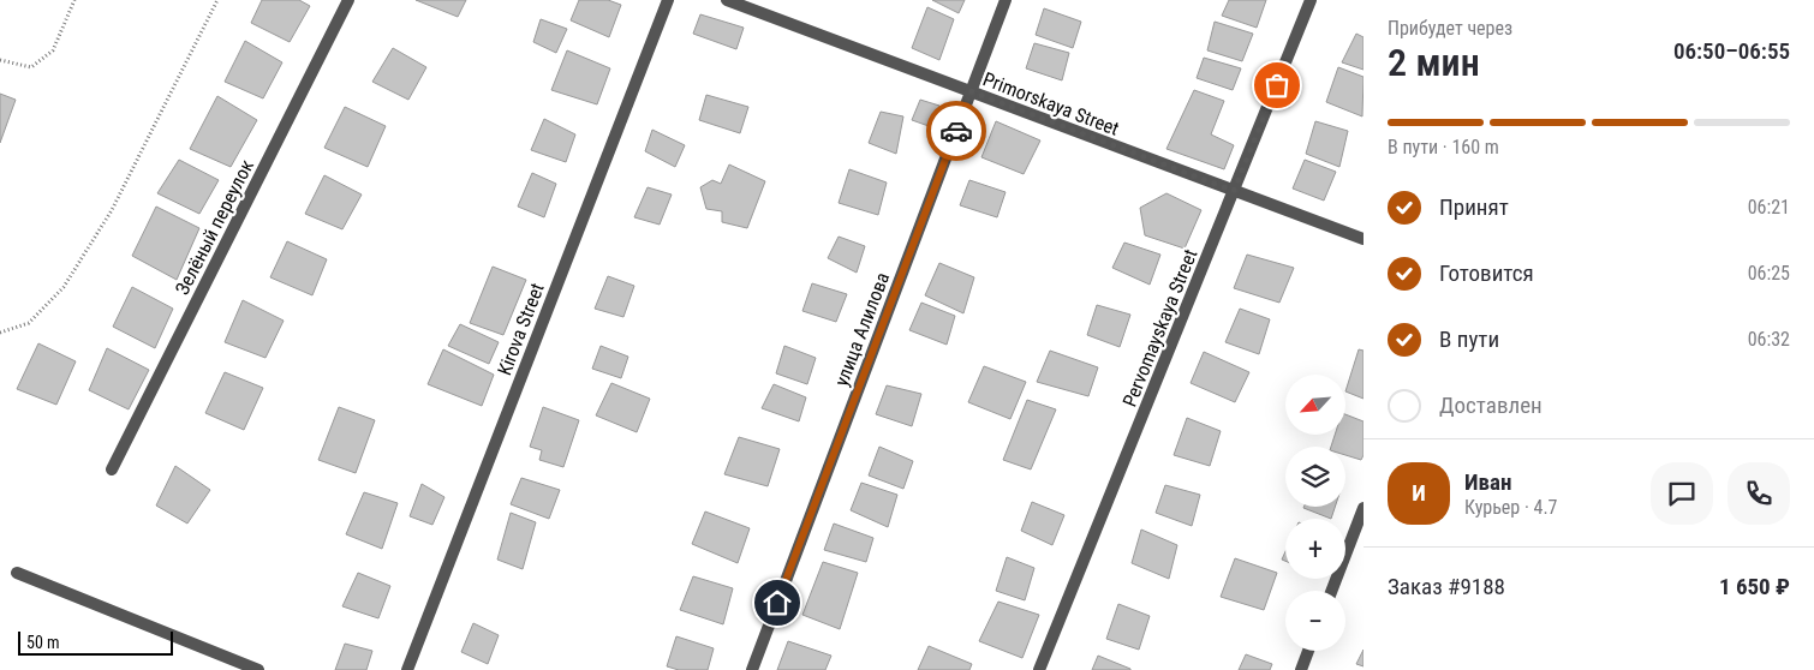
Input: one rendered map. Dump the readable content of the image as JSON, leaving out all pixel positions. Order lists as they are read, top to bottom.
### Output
{
  "streets": {
    "street": [
      "Primorskaya Street",
      "Зелёный переулок",
      "Pervomayskaya Street",
      "Kirova Street",
      "улица Алилова"
    ]
  },
  "crossings": [
    ["Primorskaya Street", "Pervomayskaya Street"],
    ["Primorskaya Street", "улица Алилова"]
  ],
  "scale_bar": "50 m",
  "north": "bottom left",
  "page": {
    "heading": ["2 мин", "Прибудет через", "06:50–06:55"],
    "panel": [
      "Иван",
      "Курьер · 4.7",
      "Заказ #9188",
      "1 650 ₽"
    ],
    "bar": "В пути · 160 m",
    "list": [
      ["Принят", "06:21"],
      ["Готовится", "06:25"],
      ["В пути", "06:32"],
      "Доставлен"
    ],
    "map_buttons": ["+", "−"],
    "round": "И",
    "scale": "50 m"
  }
}
